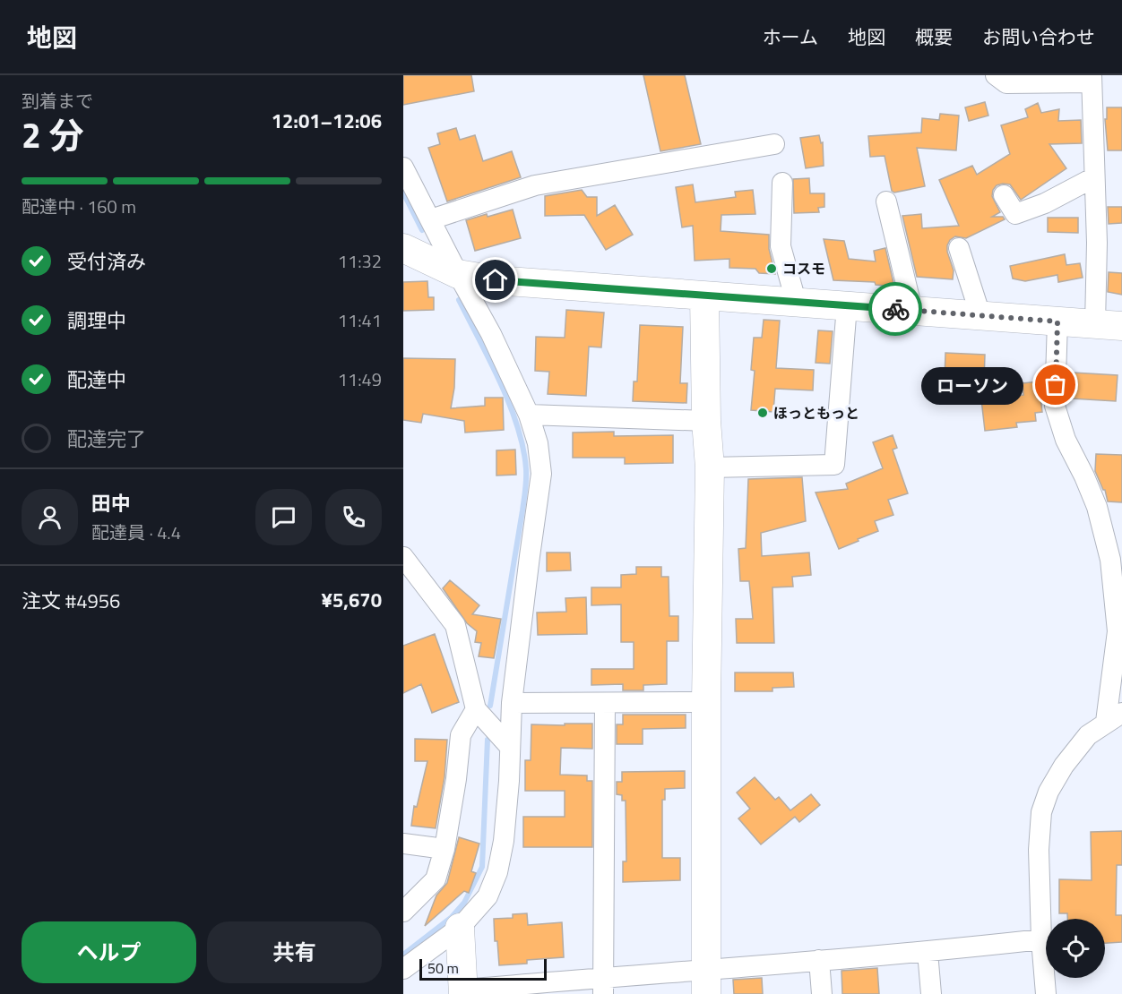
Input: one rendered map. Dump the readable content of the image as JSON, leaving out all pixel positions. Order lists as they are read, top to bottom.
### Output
{
  "places": ["コスモ", "ローソン", "ほっともっと"],
  "scale_bar": "50 m",
  "page": {
    "header": "地図",
    "nav": [
      "ホーム",
      "地図",
      "概要",
      "お問い合わせ"
    ],
    "heading": ["2 分", "到着まで", "12:01–12:06"],
    "panel": [
      "田中",
      "配達員 · 4.4",
      "注文 #4956",
      "¥5,670"
    ],
    "bar": "配達中 · 160 m",
    "list": [
      ["受付済み", "11:32"],
      ["調理中", "11:41"],
      ["配達中", "11:49"],
      "配達完了"
    ],
    "bubble": "ローソン",
    "buttons": ["ヘルプ", "共有"],
    "scale": "50 m"
  }
}
